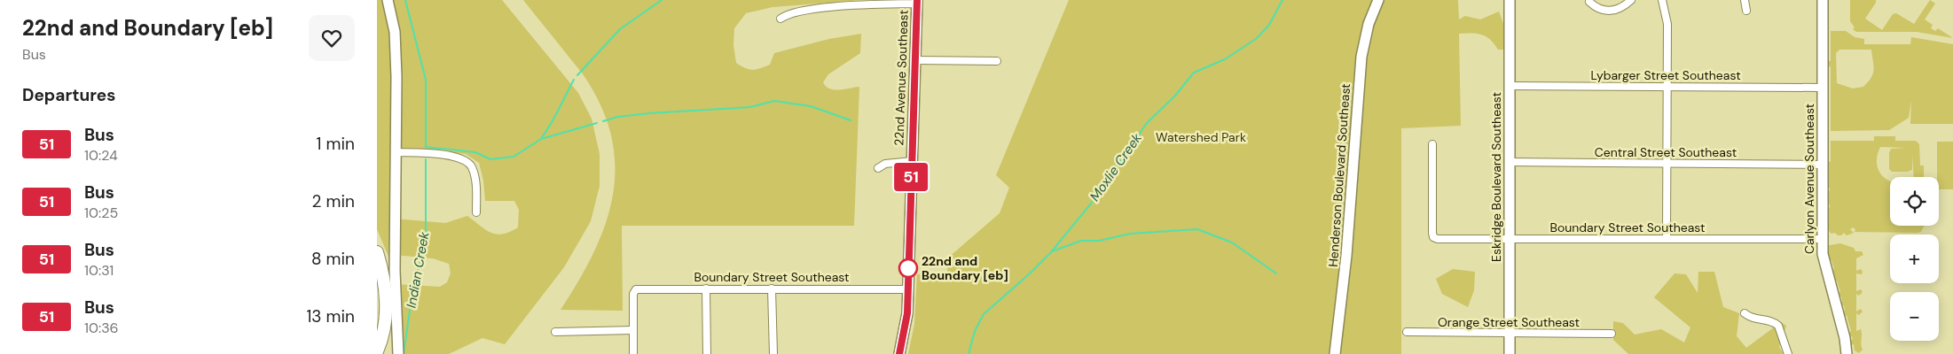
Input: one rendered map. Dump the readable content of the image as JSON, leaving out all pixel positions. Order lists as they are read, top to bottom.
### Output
{
  "streets": {
    "street": [
      "Lybarger Street Southeast",
      "22nd Avenue Southeast",
      "Central Street Southeast",
      "Henderson Boulevard Southeast",
      "Eskridge Boulevard Southeast",
      "Carlyon Avenue Southeast",
      "Boundary Street Southeast",
      "Orange Street Southeast"
    ]
  },
  "crossings": [
    ["Lybarger Street Southeast", "Eskridge Boulevard Southeast"],
    ["Lybarger Street Southeast", "Carlyon Avenue Southeast"],
    ["22nd Avenue Southeast", "Boundary Street Southeast"],
    ["Central Street Southeast", "Eskridge Boulevard Southeast"],
    ["Central Street Southeast", "Carlyon Avenue Southeast"],
    ["Eskridge Boulevard Southeast", "Boundary Street Southeast"],
    ["Eskridge Boulevard Southeast", "Orange Street Southeast"],
    ["Carlyon Avenue Southeast", "Boundary Street Southeast"]
  ],
  "water": ["Moxlie Creek", "Indian Creek"],
  "parks": ["Watershed Park"],
  "places": ["22nd and Boundary [eb]"],
  "lines": ["bus line 51"],
  "page": {
    "heading": [
      ["22nd and Boundary [eb]", "Bus"],
      "Departures"
    ],
    "on_map": "51",
    "list": [
      {
        "mark": "51",
        "name": "Bus",
        "note": "10:24",
        "value": "1 min"
      },
      {
        "mark": "51",
        "name": "Bus",
        "note": "10:25",
        "value": "2 min"
      },
      {
        "mark": "51",
        "name": "Bus",
        "note": "10:31",
        "value": "8 min"
      },
      {
        "mark": "51",
        "name": "Bus",
        "note": "10:36",
        "value": "13 min"
      }
    ],
    "map_buttons": ["+", "−"]
  }
}
